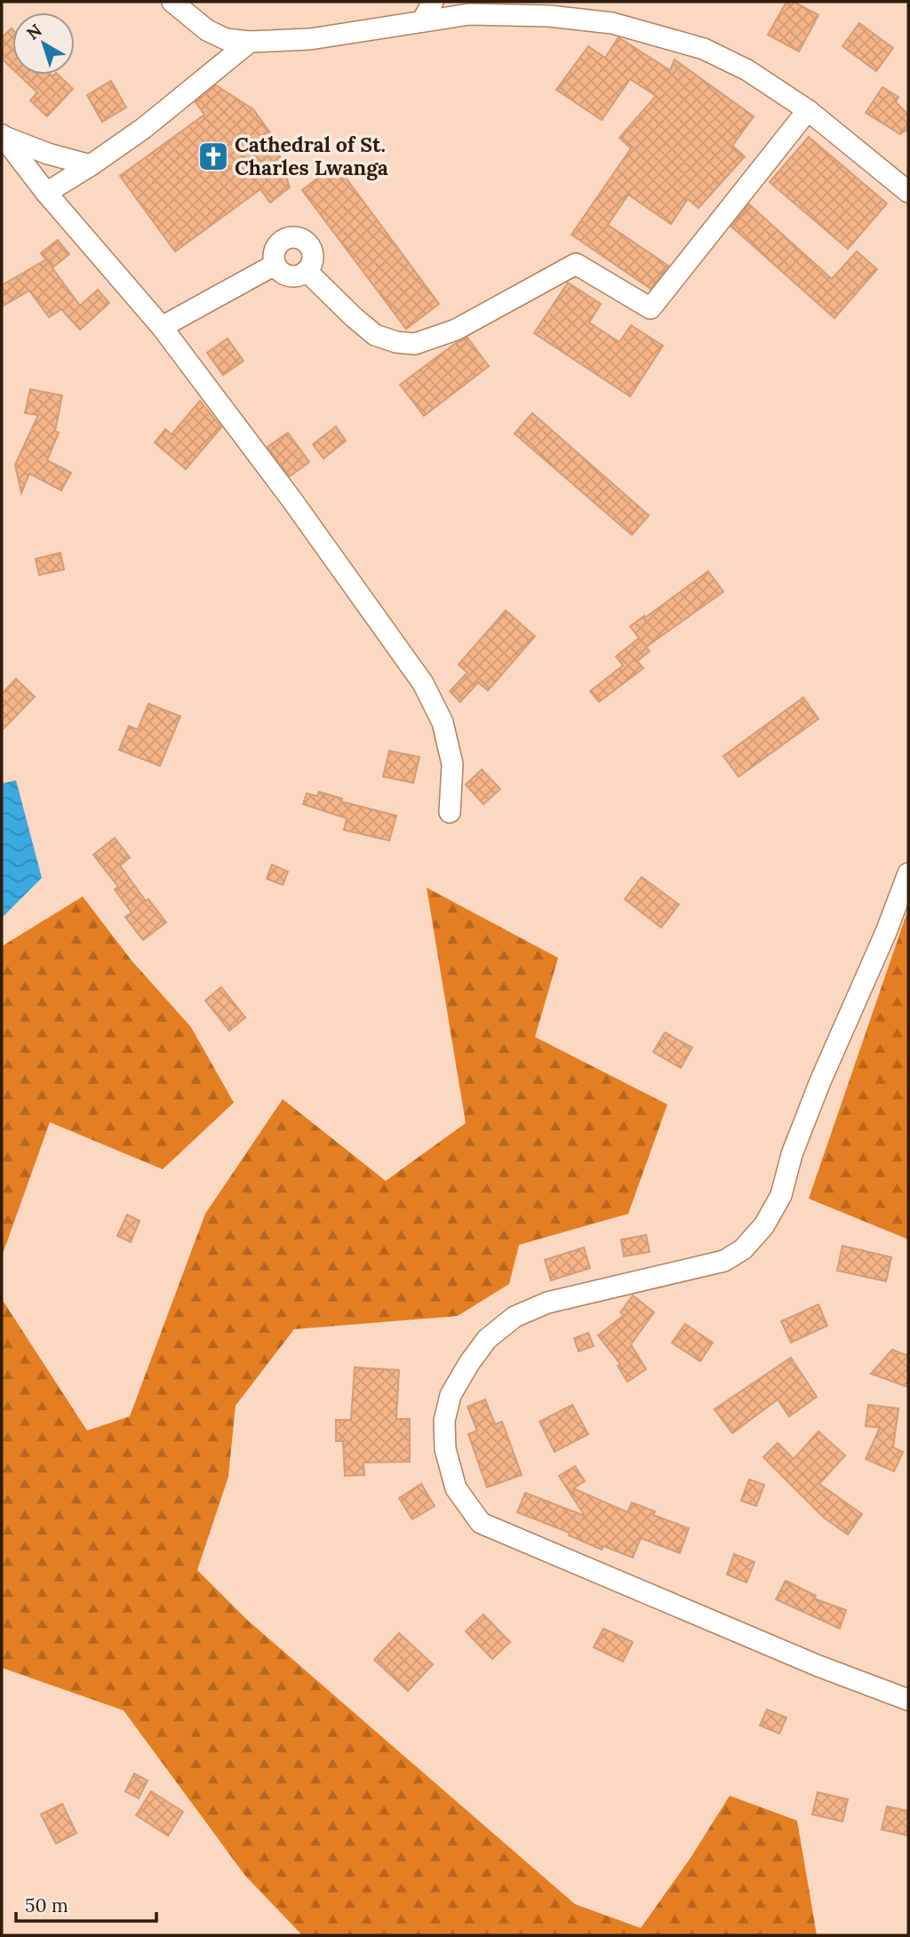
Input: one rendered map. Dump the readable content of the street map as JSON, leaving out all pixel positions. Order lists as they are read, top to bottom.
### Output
{
  "places": {
    "church": ["Cathedral of St. Charles Lwanga"]
  },
  "scale_bar": "50 m",
  "north": "top left"
}
